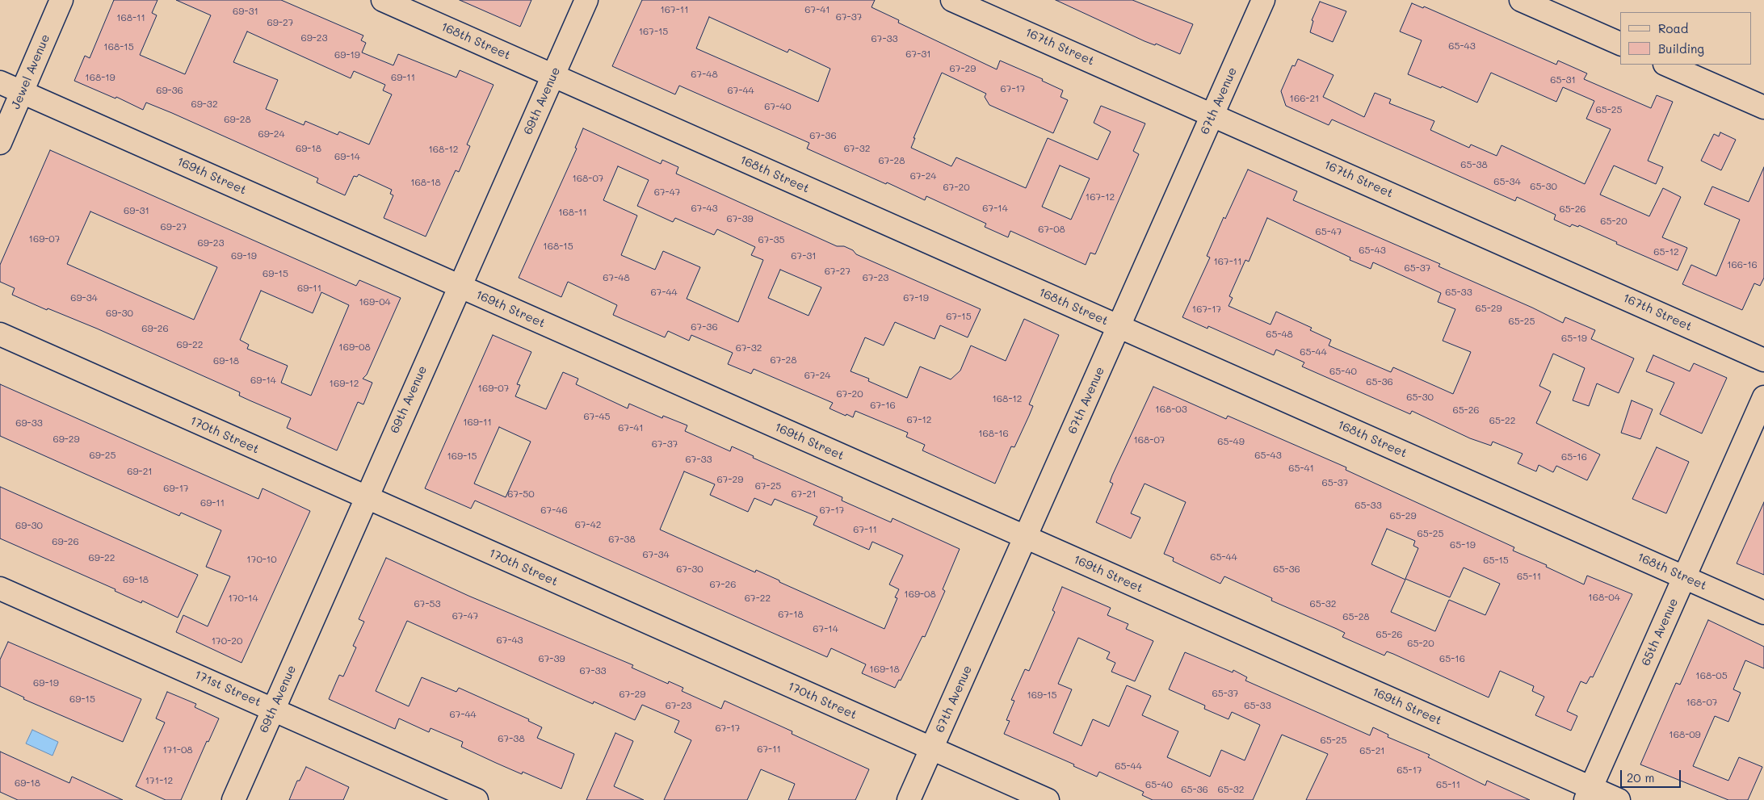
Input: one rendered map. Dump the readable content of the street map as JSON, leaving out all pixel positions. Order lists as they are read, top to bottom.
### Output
{
  "streets": {
    "street": [
      "168th Street",
      "167th Street",
      "Jewel Avenue",
      "69th Avenue",
      "67th Avenue",
      "169th Street",
      "170th Street",
      "65th Avenue",
      "171st Street"
    ]
  },
  "crossings": [
    ["168th Street", "69th Avenue"],
    ["168th Street", "67th Avenue"],
    ["168th Street", "65th Avenue"],
    ["167th Street", "67th Avenue"],
    ["Jewel Avenue", "169th Street"],
    ["69th Avenue", "169th Street"],
    ["69th Avenue", "170th Street"],
    ["69th Avenue", "171st Street"],
    ["67th Avenue", "169th Street"],
    ["67th Avenue", "170th Street"],
    ["169th Street", "65th Avenue"]
  ],
  "house_numbers": [
    "167-11",
    "67-41",
    "69-31",
    "67-37",
    "168-11",
    "69-27",
    "167-15",
    "69-23",
    "67-33",
    "65-43",
    "168-15",
    "67-31",
    "69-19",
    "67-29",
    "67-48",
    "168-19",
    "69-11",
    "65-31",
    "67-17",
    "69-36",
    "67-44",
    "166-21",
    "69-32",
    "67-40",
    "65-25",
    "69-28",
    "69-24",
    "67-36",
    "69-18",
    "67-32",
    "168-12",
    "69-14",
    "67-28",
    "65-38",
    "67-24",
    "168-07",
    "65-34",
    "168-18",
    "65-30",
    "67-20",
    "67-47",
    "167-12",
    "67-43",
    "67-14",
    "65-26",
    "69-31",
    "168-11",
    "67-39",
    "65-20",
    "69-27",
    "67-08",
    "65-47",
    "169-07",
    "67-35",
    "69-23",
    "168-15",
    "65-43",
    "65-12",
    "69-19",
    "67-31",
    "167-11",
    "166-16",
    "65-37",
    "67-27",
    "69-15",
    "67-48",
    "67-23",
    "69-11",
    "67-44",
    "65-33",
    "69-34",
    "67-19",
    "169-04",
    "65-29",
    "167-17",
    "69-30",
    "67-15",
    "65-25",
    "67-36",
    "69-26",
    "65-48",
    "65-19",
    "69-22",
    "169-08",
    "67-32",
    "65-44",
    "67-28",
    "69-18",
    "65-40",
    "67-24",
    "69-14",
    "65-36",
    "169-12",
    "169-07",
    "67-20",
    "65-30",
    "168-12",
    "67-16",
    "168-03",
    "65-26",
    "67-45",
    "67-12",
    "65-22",
    "169-11",
    "69-33",
    "67-41",
    "168-16",
    "69-29",
    "168-07",
    "65-49",
    "67-37",
    "69-25",
    "65-43",
    "169-15",
    "65-16",
    "67-33",
    "65-41",
    "69-21",
    "67-29",
    "65-37",
    "67-25",
    "69-17",
    "67-50",
    "67-21",
    "69-11",
    "65-33",
    "67-46",
    "67-17",
    "65-29",
    "67-42",
    "69-30",
    "67-11",
    "65-25",
    "67-38",
    "69-26",
    "65-19",
    "67-34",
    "65-44",
    "69-22",
    "170-10",
    "65-15",
    "67-30",
    "65-36",
    "65-11",
    "69-18",
    "67-26",
    "169-08",
    "168-04",
    "170-14",
    "67-22",
    "67-53",
    "65-32",
    "67-18",
    "67-47",
    "65-28",
    "67-14",
    "65-26",
    "67-43",
    "170-20",
    "65-20",
    "67-39",
    "65-16",
    "169-18",
    "67-33",
    "168-05",
    "69-19",
    "65-37",
    "67-29",
    "169-15",
    "69-15",
    "168-07",
    "67-23",
    "65-33",
    "67-44",
    "67-17",
    "168-09",
    "67-38",
    "65-25",
    "67-11",
    "171-08",
    "65-21",
    "65-44",
    "65-17",
    "171-12",
    "69-18",
    "65-40",
    "65-11",
    "65-36",
    "65-32"
  ],
  "legend": ["Road", "Building"],
  "scale_bar": "20 m"
}
